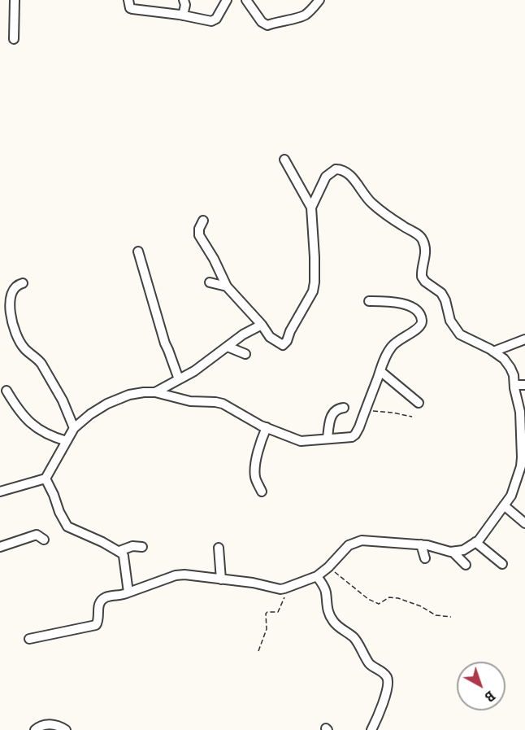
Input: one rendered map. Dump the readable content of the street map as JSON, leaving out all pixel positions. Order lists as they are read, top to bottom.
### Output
{
  "north": "bottom right"
}
